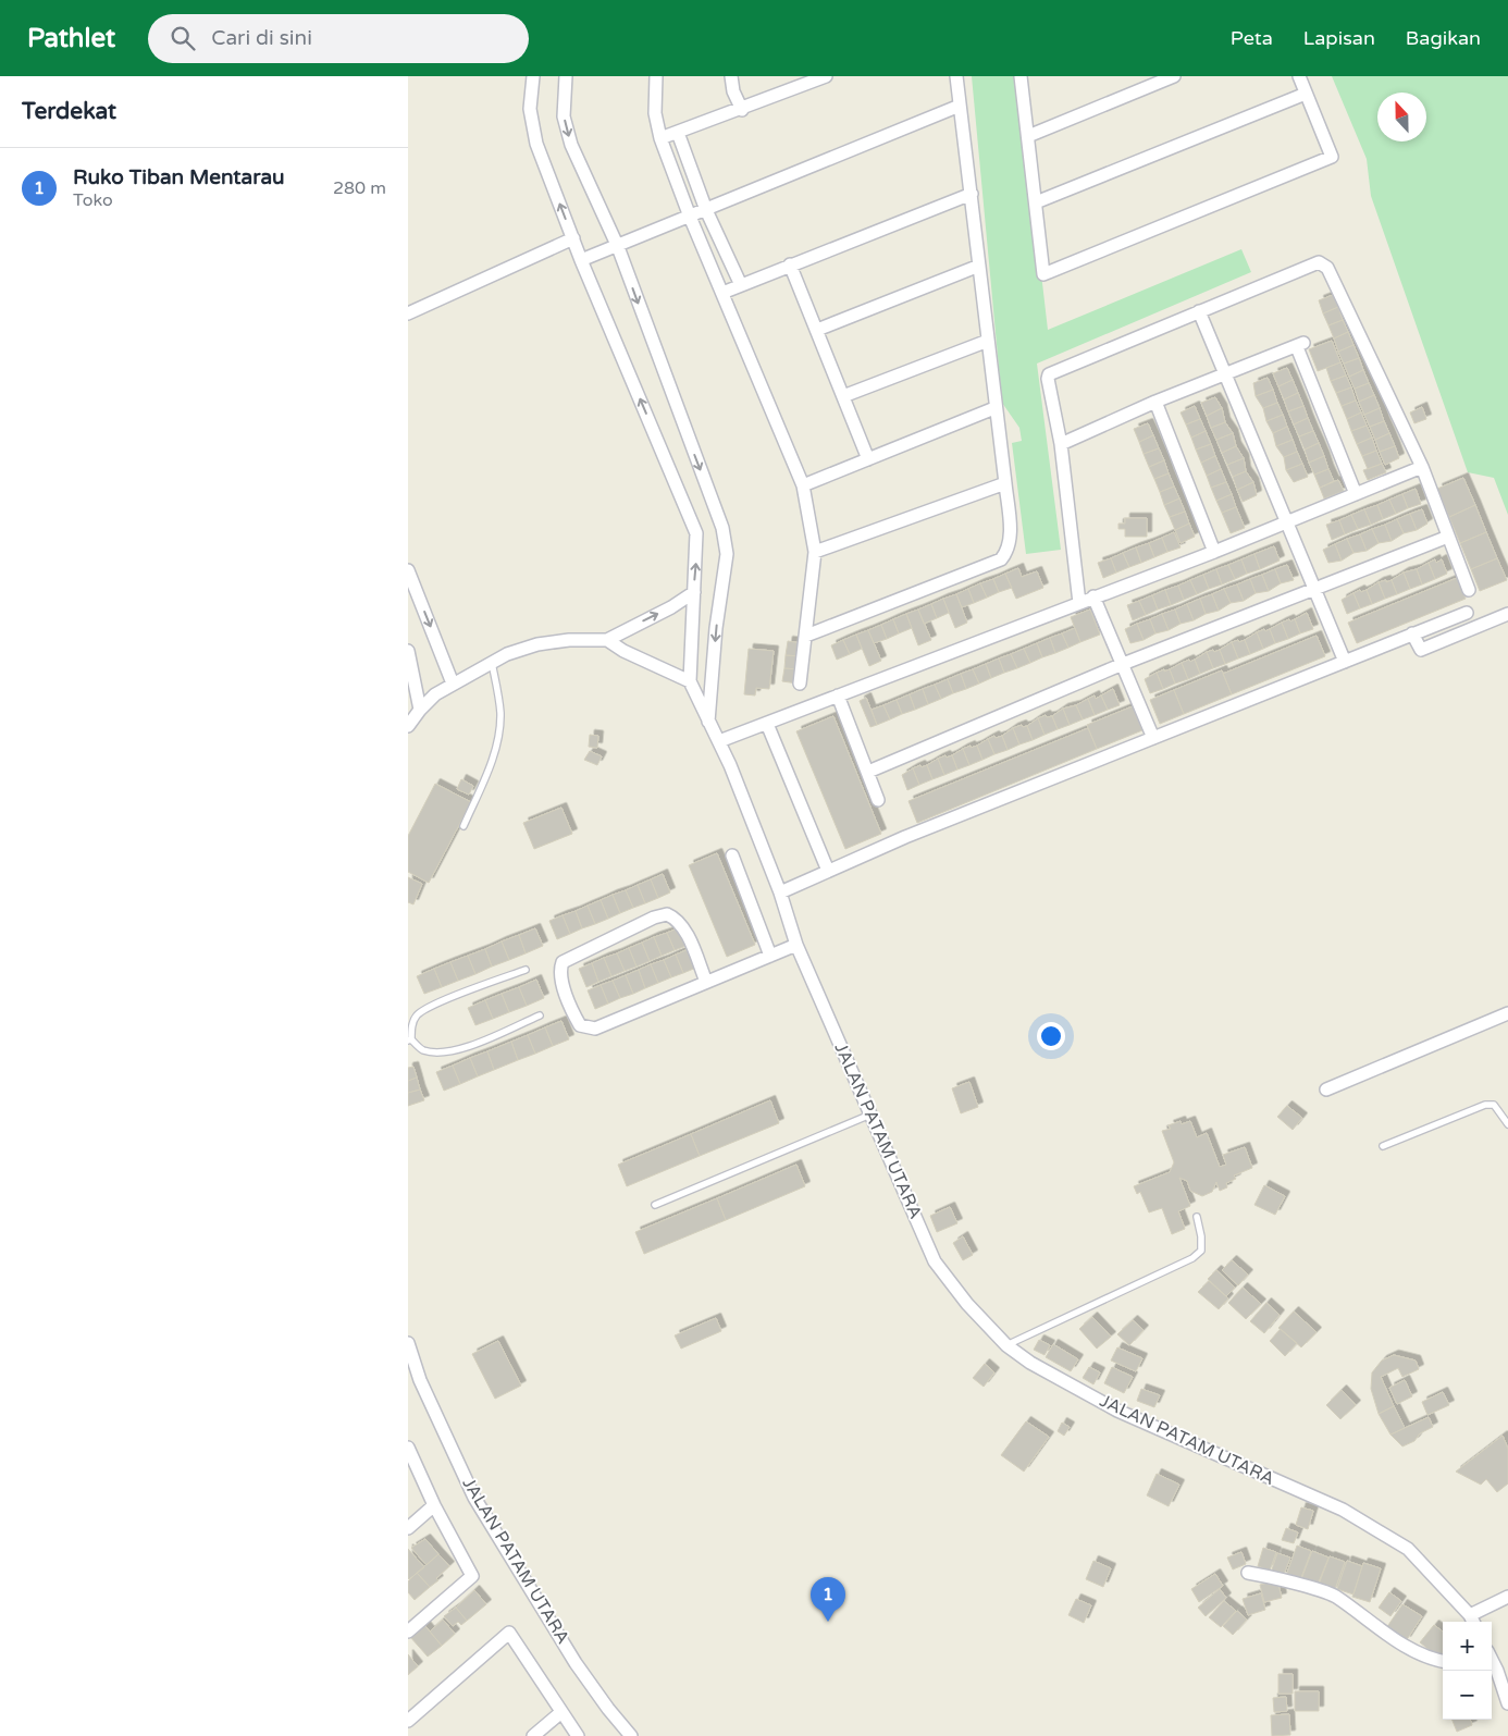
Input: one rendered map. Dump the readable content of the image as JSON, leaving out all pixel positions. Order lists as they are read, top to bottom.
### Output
{
  "streets": {
    "street": ["JALAN PATAM UTARA"]
  },
  "north": "top",
  "page": {
    "header": "Pathlet",
    "search": "Cari di sini",
    "nav": ["Peta", "Lapisan", "Bagikan"],
    "heading": "Terdekat",
    "list": [
      {
        "mark": "1",
        "name": "Ruko Tiban Mentarau",
        "note": "Toko",
        "value": "280 m"
      }
    ],
    "pins": "1",
    "map_buttons": ["+", "−"]
  }
}
